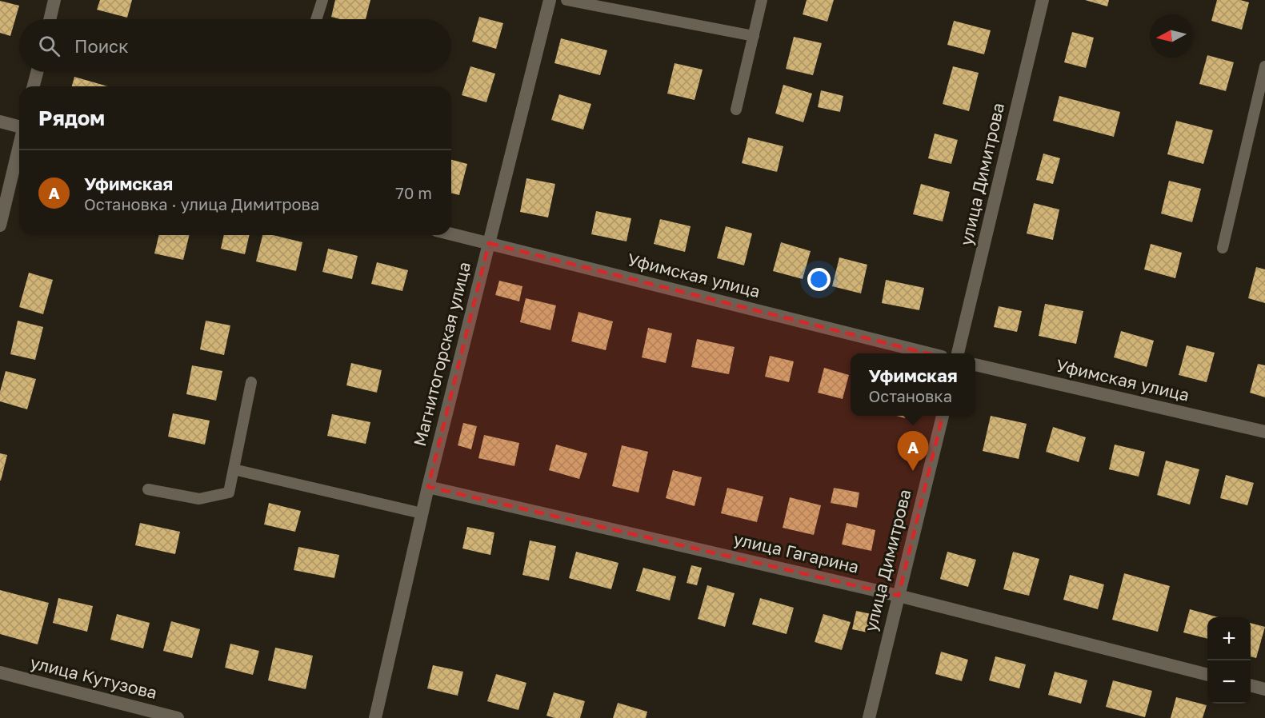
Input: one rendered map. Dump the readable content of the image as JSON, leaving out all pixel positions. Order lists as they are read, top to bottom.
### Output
{
  "streets": {
    "street": [
      "улица Димитрова",
      "Уфимская улица",
      "Магнитогорская улица",
      "улица Гагарина",
      "улица Кутузова"
    ]
  },
  "crossings": [
    ["улица Димитрова", "улица Гагарина"],
    ["Уфимская улица", "Магнитогорская улица"],
    ["Магнитогорская улица", "улица Гагарина"]
  ],
  "north": "left",
  "page": {
    "search": "Поиск",
    "heading": "Рядом",
    "list": [
      {
        "mark": "A",
        "name": "Уфимская",
        "note": "Остановка · улица Димитрова",
        "value": "70 m"
      }
    ],
    "popup": ["Уфимская", "Остановка"],
    "pins": "A",
    "map_buttons": ["+", "−"]
  }
}
